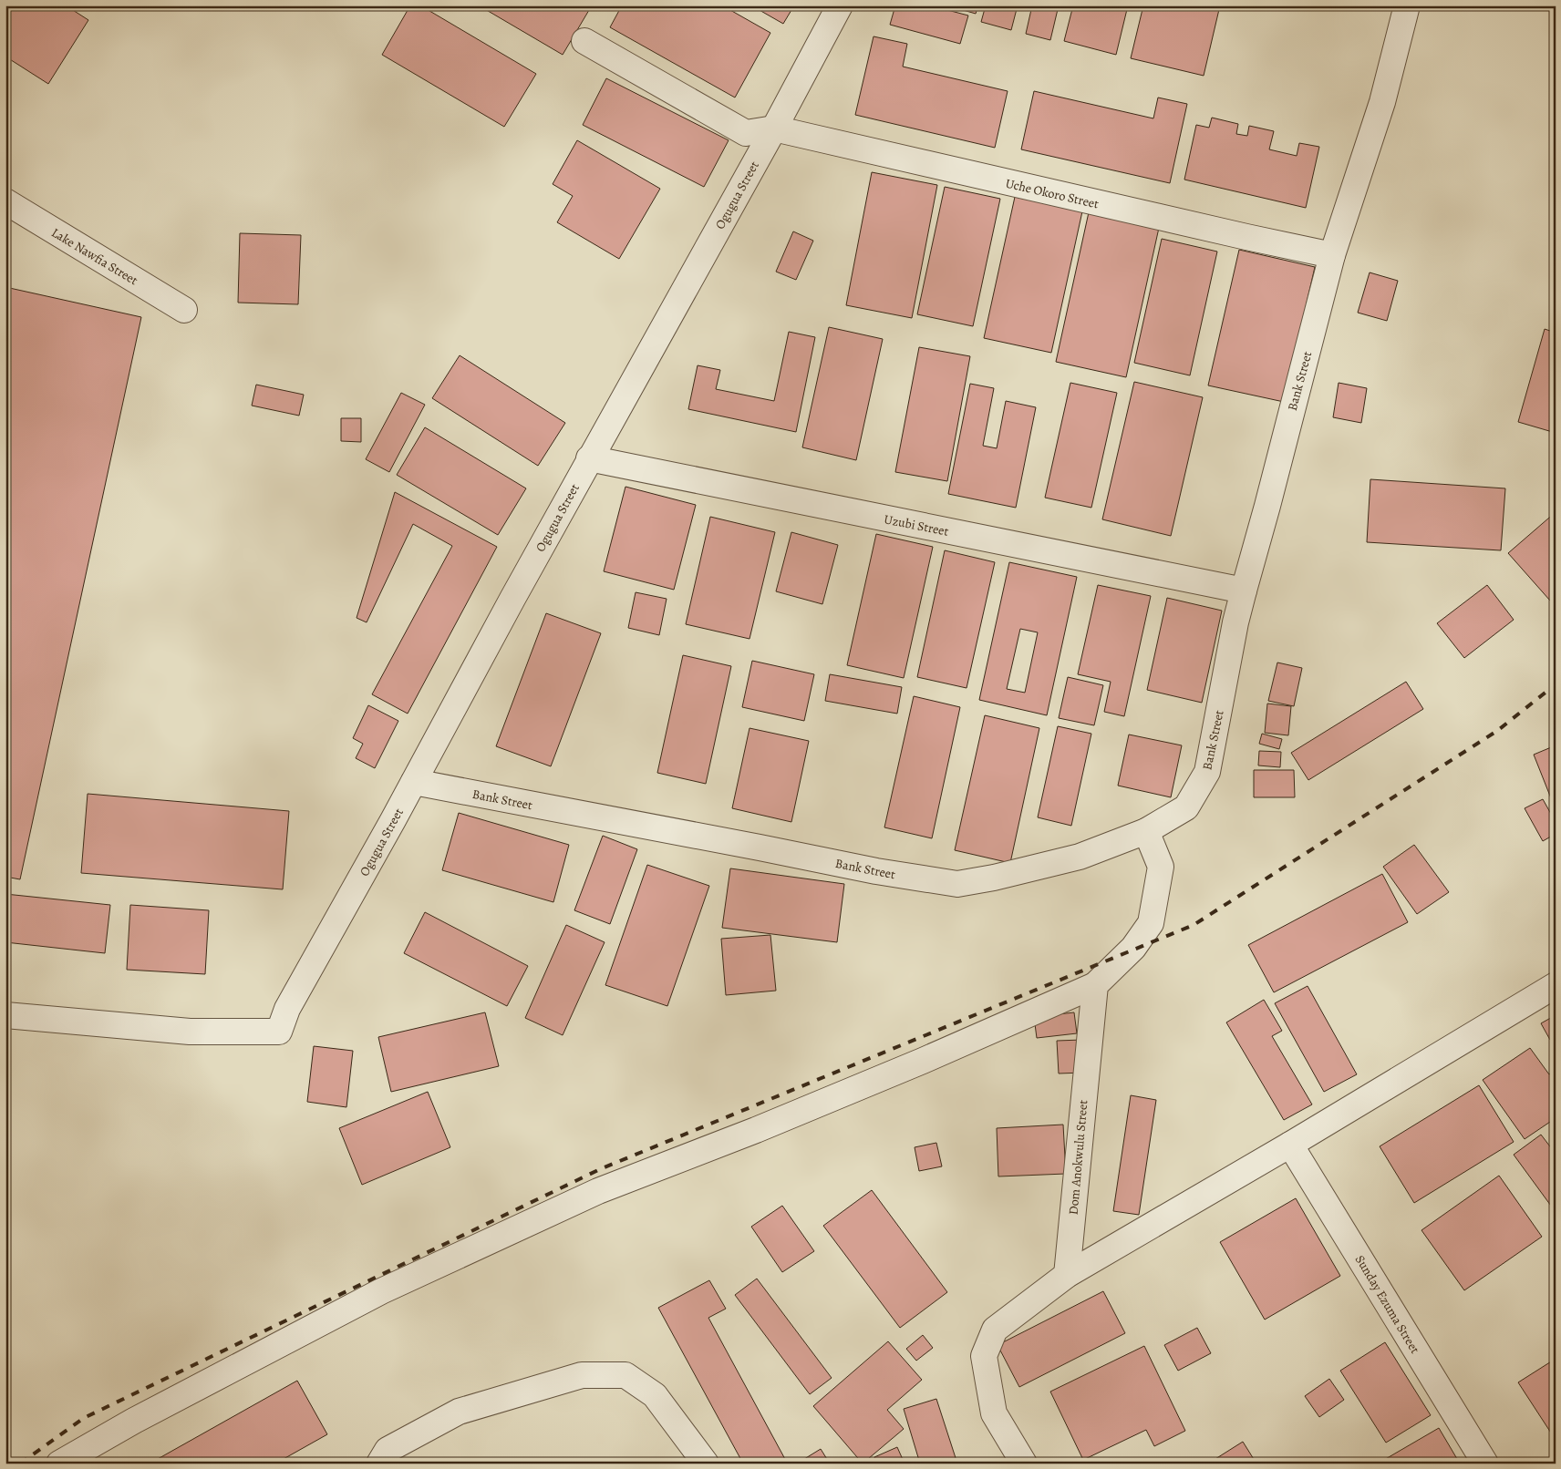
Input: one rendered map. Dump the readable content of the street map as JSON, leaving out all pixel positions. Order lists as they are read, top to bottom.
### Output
{
  "streets": {
    "street": [
      "Uche Okoro Street",
      "Ogugua Street",
      "Lake Nawfia Street",
      "Bank Street",
      "Uzubi Street",
      "Dom Anokwulu Street",
      "Sunday Ezuma Street"
    ]
  },
  "crossings": [
    ["Uche Okoro Street", "Ogugua Street"],
    ["Uche Okoro Street", "Bank Street"],
    ["Ogugua Street", "Bank Street"],
    ["Ogugua Street", "Uzubi Street"],
    ["Bank Street", "Uzubi Street"]
  ]
}
